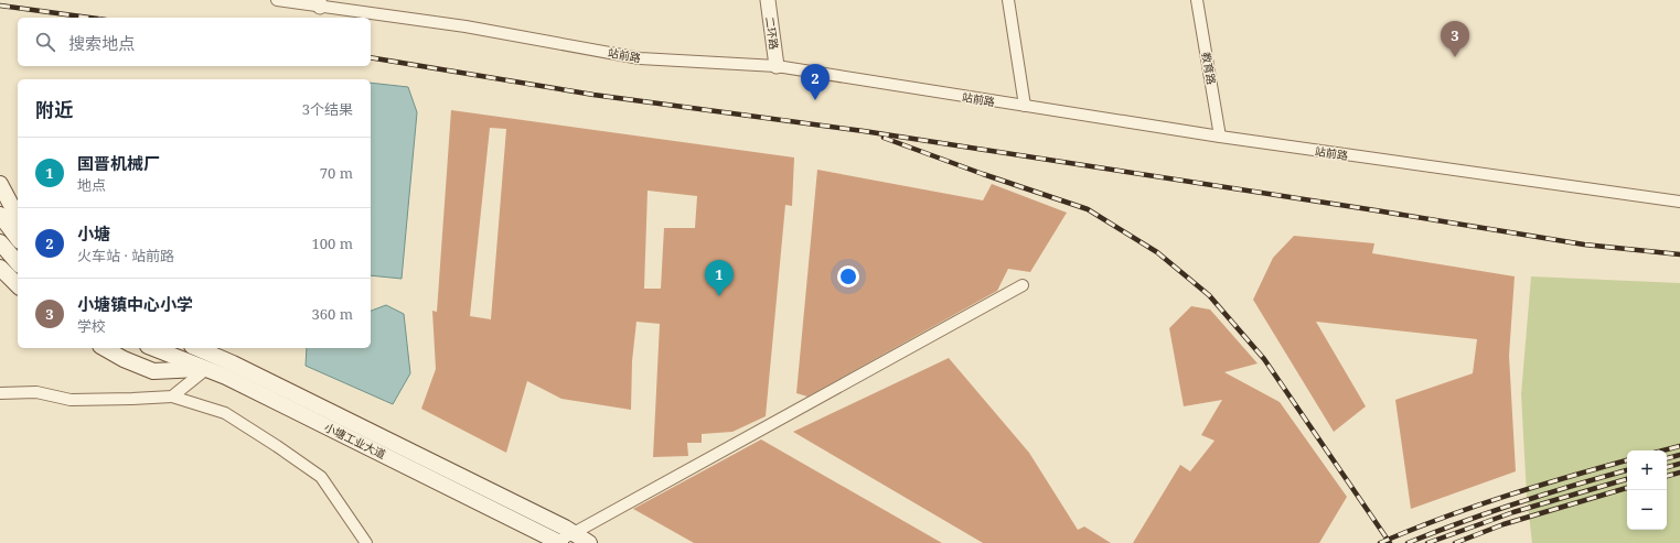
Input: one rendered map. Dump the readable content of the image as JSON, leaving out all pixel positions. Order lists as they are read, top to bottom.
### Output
{
  "streets": {
    "main road": ["小塘工业大道"],
    "street": ["二环路", "站前路", "教育路"]
  },
  "crossings": [
    ["二环路", "站前路"],
    ["站前路", "教育路"]
  ],
  "page": {
    "search": "搜索地点",
    "pins": ["3", "2", "1"],
    "heading": ["附近", "3个结果"],
    "list": [
      {
        "mark": "1",
        "name": "国晋机械厂",
        "note": "地点",
        "value": "70 m"
      },
      {
        "mark": "2",
        "name": "小塘",
        "note": "火车站 · 站前路",
        "value": "100 m"
      },
      {
        "mark": "3",
        "name": "小塘镇中心小学",
        "note": "学校",
        "value": "360 m"
      }
    ],
    "map_buttons": ["+", "−"]
  }
}
